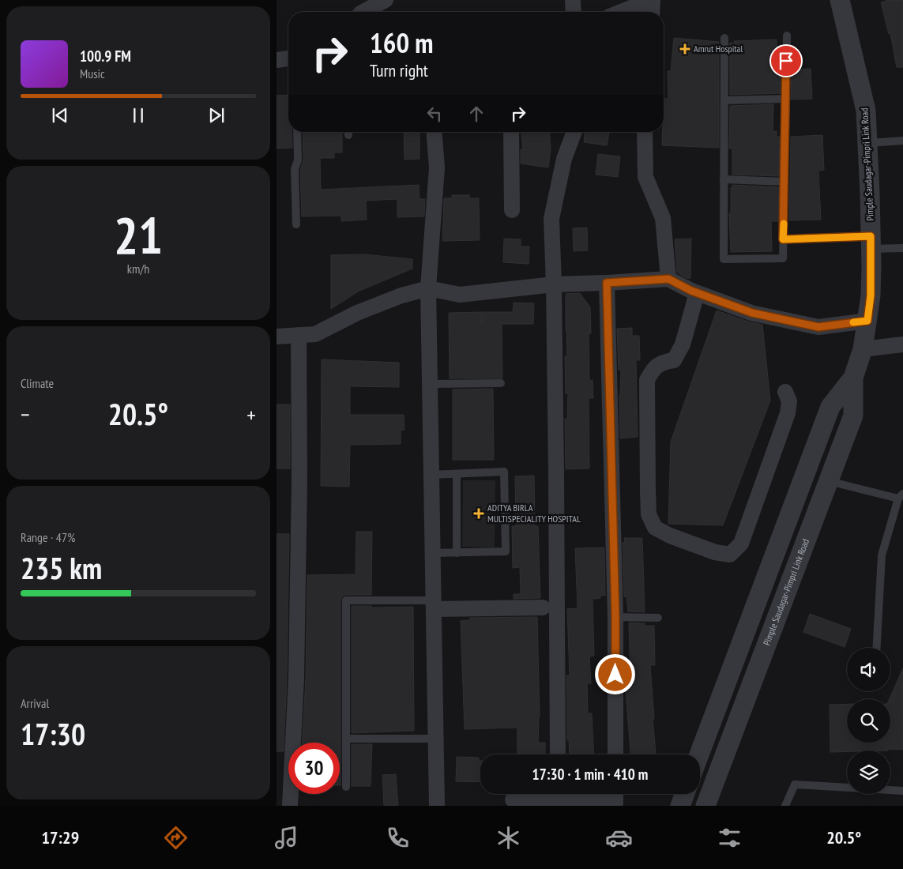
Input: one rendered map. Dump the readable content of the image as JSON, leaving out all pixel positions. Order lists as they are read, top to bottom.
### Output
{
  "streets": {
    "street": ["Pimple Saudagar-Pimpri Link Road"]
  },
  "places": {
    "health": ["Amrut Hospital", "ADITYA BIRLA MULTISPECIALITY HOSPITAL"]
  },
  "page": {
    "turn": ["160 m", "Turn right"],
    "song": ["100.9 FM", "Music"],
    "tile": [
      ["21", "km/h"],
      "Climate",
      ["Range · 47%", "235 km"],
      ["Arrival", "17:30"]
    ],
    "heat": ["−", "20.5°", "+"],
    "limit": "30",
    "trip": "17:30 · 1 min · 410 m",
    "tabs": ["17:29", "20.5°"]
  }
}
